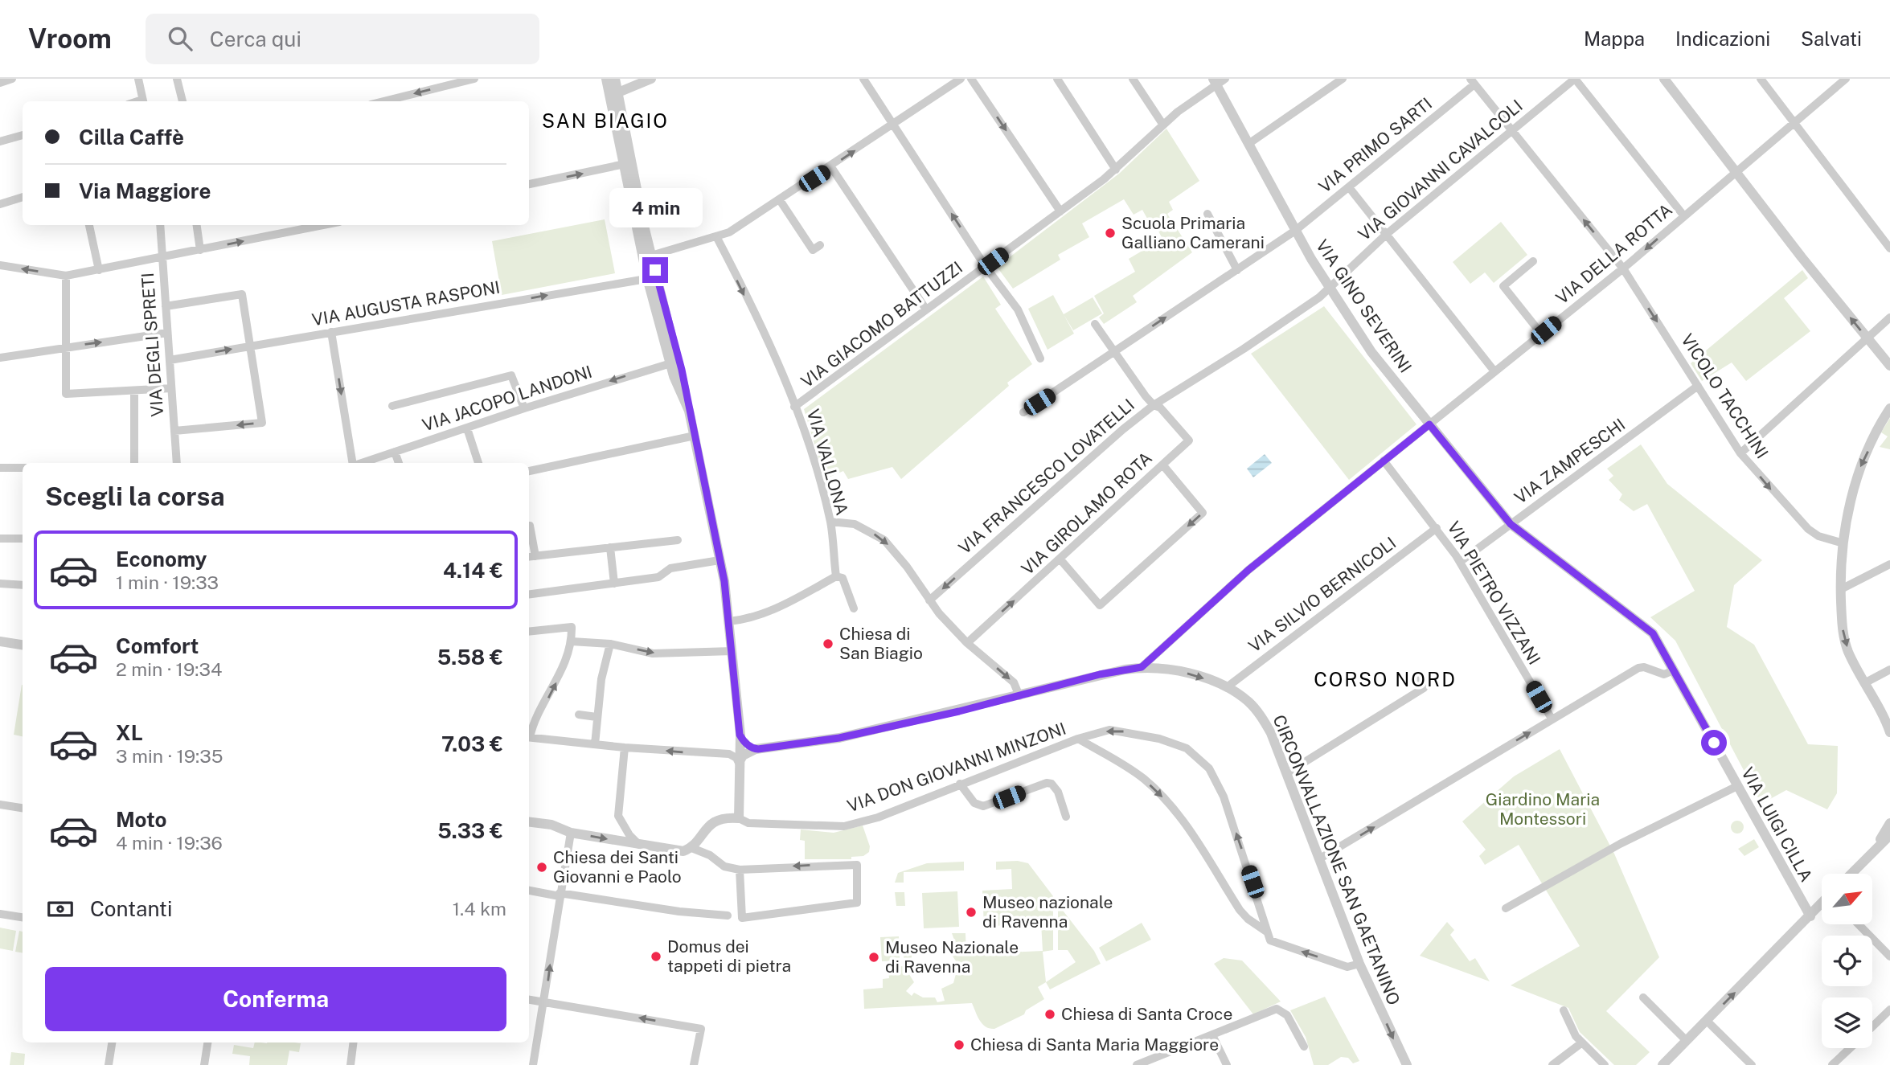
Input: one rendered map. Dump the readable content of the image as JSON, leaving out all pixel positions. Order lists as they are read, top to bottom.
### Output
{
  "streets": {
    "street": [
      "VIA PRIMO SARTI",
      "VIA GIOVANNI CAVALCOLI",
      "VIA DELLA ROTTA",
      "VIA AUGUSTA RASPONI",
      "VIA GINO SEVERINI",
      "VIA GIACOMO BATTUZZI",
      "VIA DEGLI SPRETI",
      "VICOLO TACCHINI",
      "VIA JACOPO LANDONI",
      "VIA ZAMPESCHI",
      "VIA VALLONA",
      "VIA FRANCESCO LOVATELLI",
      "VIA GIROLAMO ROTA",
      "VIA PIETRO VIZZANI",
      "VIA SILVIO BERNICOLI",
      "VIA DON GIOVANNI MINZONI",
      "VIA LUIGI CILLA",
      "CIRCONVALLAZIONE SAN GAETANINO"
    ]
  },
  "crossings": [
    ["VIA PRIMO SARTI", "VIA GINO SEVERINI"],
    ["VIA PRIMO SARTI", "VICOLO TACCHINI"],
    ["VIA GIOVANNI CAVALCOLI", "VIA GINO SEVERINI"],
    ["VIA GIOVANNI CAVALCOLI", "VICOLO TACCHINI"],
    ["VIA GIOVANNI CAVALCOLI", "VIA FRANCESCO LOVATELLI"],
    ["VIA DELLA ROTTA", "VIA GINO SEVERINI"],
    ["VIA DELLA ROTTA", "VICOLO TACCHINI"],
    ["VIA DELLA ROTTA", "VIA PIETRO VIZZANI"],
    ["VIA DELLA ROTTA", "VIA LUIGI CILLA"],
    ["VIA DELLA ROTTA", "CIRCONVALLAZIONE SAN GAETANINO"],
    ["VIA AUGUSTA RASPONI", "VIA DEGLI SPRETI"],
    ["VIA GINO SEVERINI", "VIA GIACOMO BATTUZZI"],
    ["VIA GINO SEVERINI", "VIA FRANCESCO LOVATELLI"],
    ["VIA GINO SEVERINI", "VIA LUIGI CILLA"],
    ["VIA GIACOMO BATTUZZI", "VIA VALLONA"],
    ["VICOLO TACCHINI", "VIA ZAMPESCHI"],
    ["VIA ZAMPESCHI", "VIA PIETRO VIZZANI"],
    ["VIA ZAMPESCHI", "VIA LUIGI CILLA"],
    ["VIA FRANCESCO LOVATELLI", "VIA GIROLAMO ROTA"],
    ["VIA PIETRO VIZZANI", "VIA SILVIO BERNICOLI"],
    ["VIA SILVIO BERNICOLI", "CIRCONVALLAZIONE SAN GAETANINO"],
    ["VIA DON GIOVANNI MINZONI", "CIRCONVALLAZIONE SAN GAETANINO"]
  ],
  "one_way": [
    "VIA AUGUSTA RASPONI",
    "VIA VALLONA",
    "VIA FRANCESCO LOVATELLI",
    "VIA GIROLAMO ROTA"
  ],
  "districts": ["SAN BIAGIO", "CORSO NORD"],
  "parks": ["Giardino Maria Montessori"],
  "places": [
    "Scuola Primaria Galliano Camerani",
    "Chiesa di San Biagio",
    "Chiesa dei Santi Giovanni e Paolo",
    "Museo nazionale di Ravenna",
    "Domus dei tappeti di pietra",
    "Museo Nazionale di Ravenna",
    "Chiesa di Santa Croce",
    "Chiesa di Santa Maria Maggiore"
  ],
  "north": "top right",
  "page": {
    "header": "Vroom",
    "search": "Cerca qui",
    "nav": ["Mappa", "Indicazioni", "Salvati"],
    "banner": ["Cilla Caffè", "Via Maggiore"],
    "bubble": "4 min",
    "heading": "Scegli la corsa",
    "list": [
      {
        "name": "Economy",
        "note": "1 min · 19:33",
        "value": "4.14 €"
      },
      {
        "name": "Comfort",
        "note": "2 min · 19:34",
        "value": "5.58 €"
      },
      {
        "name": "XL",
        "note": "3 min · 19:35",
        "value": "7.03 €"
      },
      {
        "name": "Moto",
        "note": "4 min · 19:36",
        "value": "5.33 €"
      }
    ],
    "pay": ["Contanti", "1.4 km"],
    "buttons": "Conferma"
  }
}
